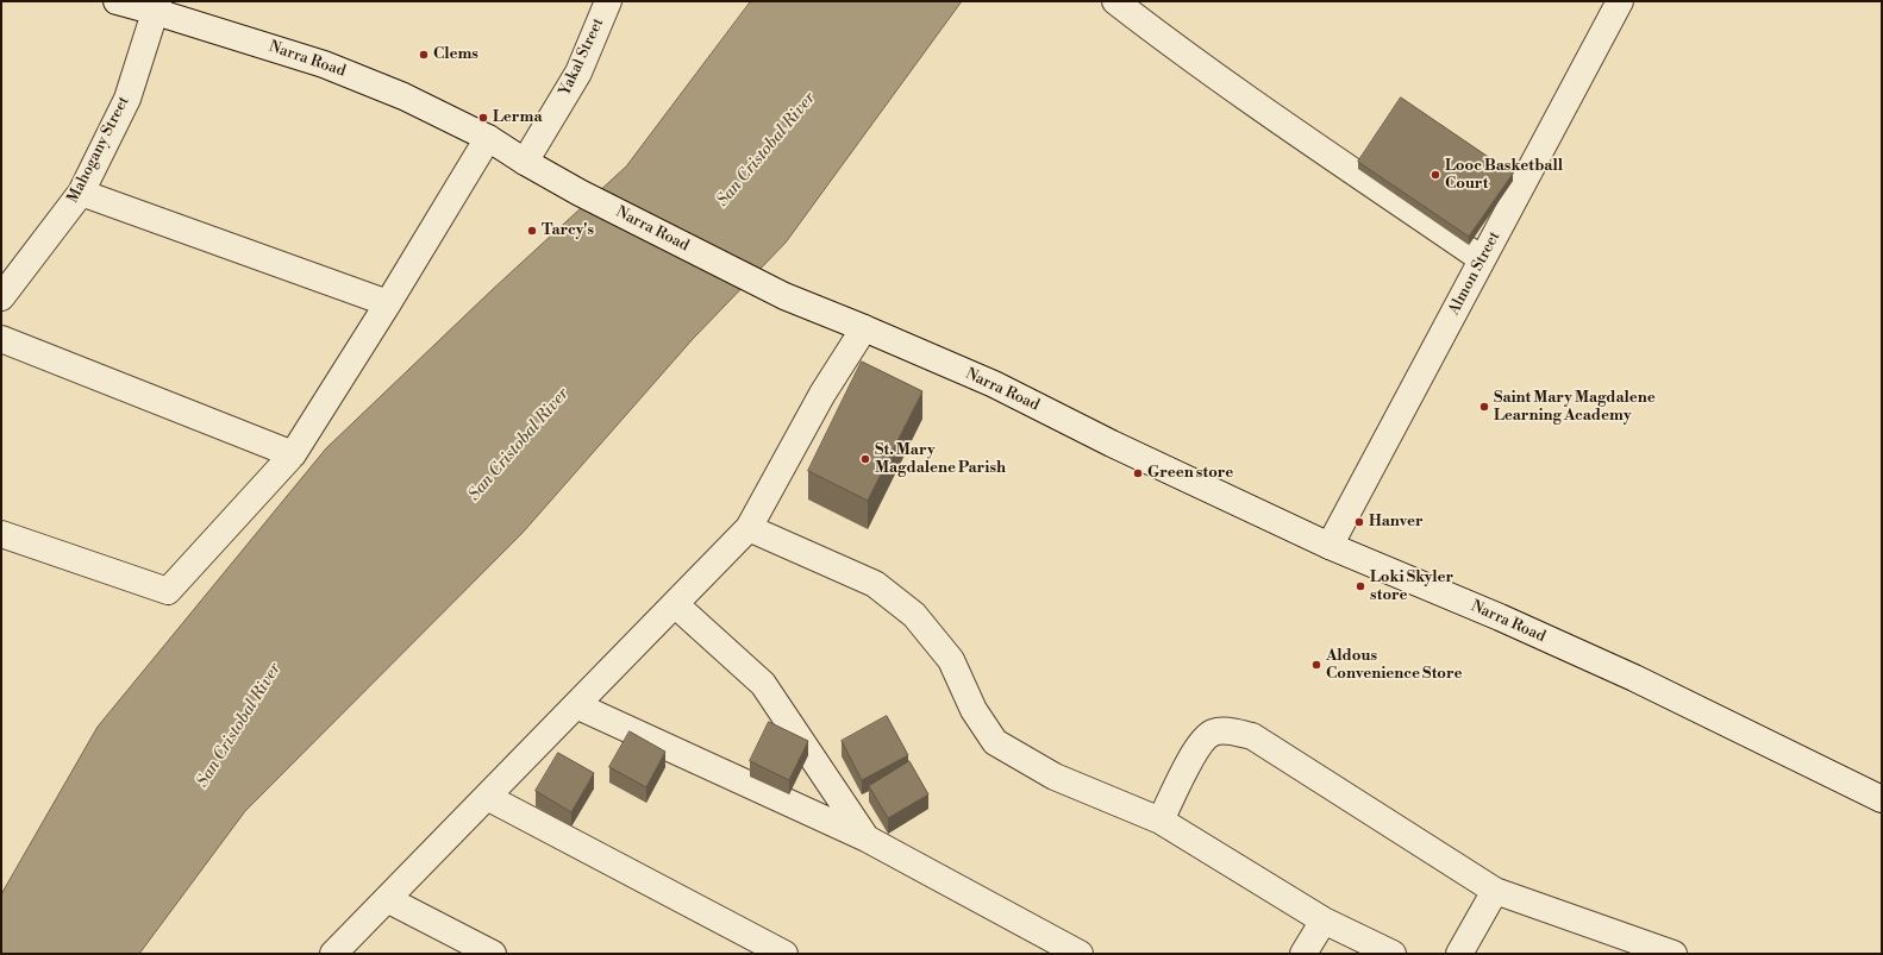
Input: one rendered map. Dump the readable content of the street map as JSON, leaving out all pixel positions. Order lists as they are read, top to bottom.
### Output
{
  "streets": {
    "street": [
      "Yakal Street",
      "Narra Road",
      "Mahogany Street",
      "Almon Street"
    ]
  },
  "crossings": [
    ["Yakal Street", "Narra Road"],
    ["Narra Road", "Mahogany Street"],
    ["Narra Road", "Almon Street"]
  ],
  "water": ["San Cristobal River"],
  "places": [
    "Clems",
    "Lerma",
    "Looc Basketball Court",
    "Tarcy's",
    "Saint Mary Magdalene Learning Academy",
    "St. Mary Magdalene Parish",
    "Green store",
    "Hanver",
    "Loki Skyler store",
    "Aldous Convenience Store"
  ]
}
